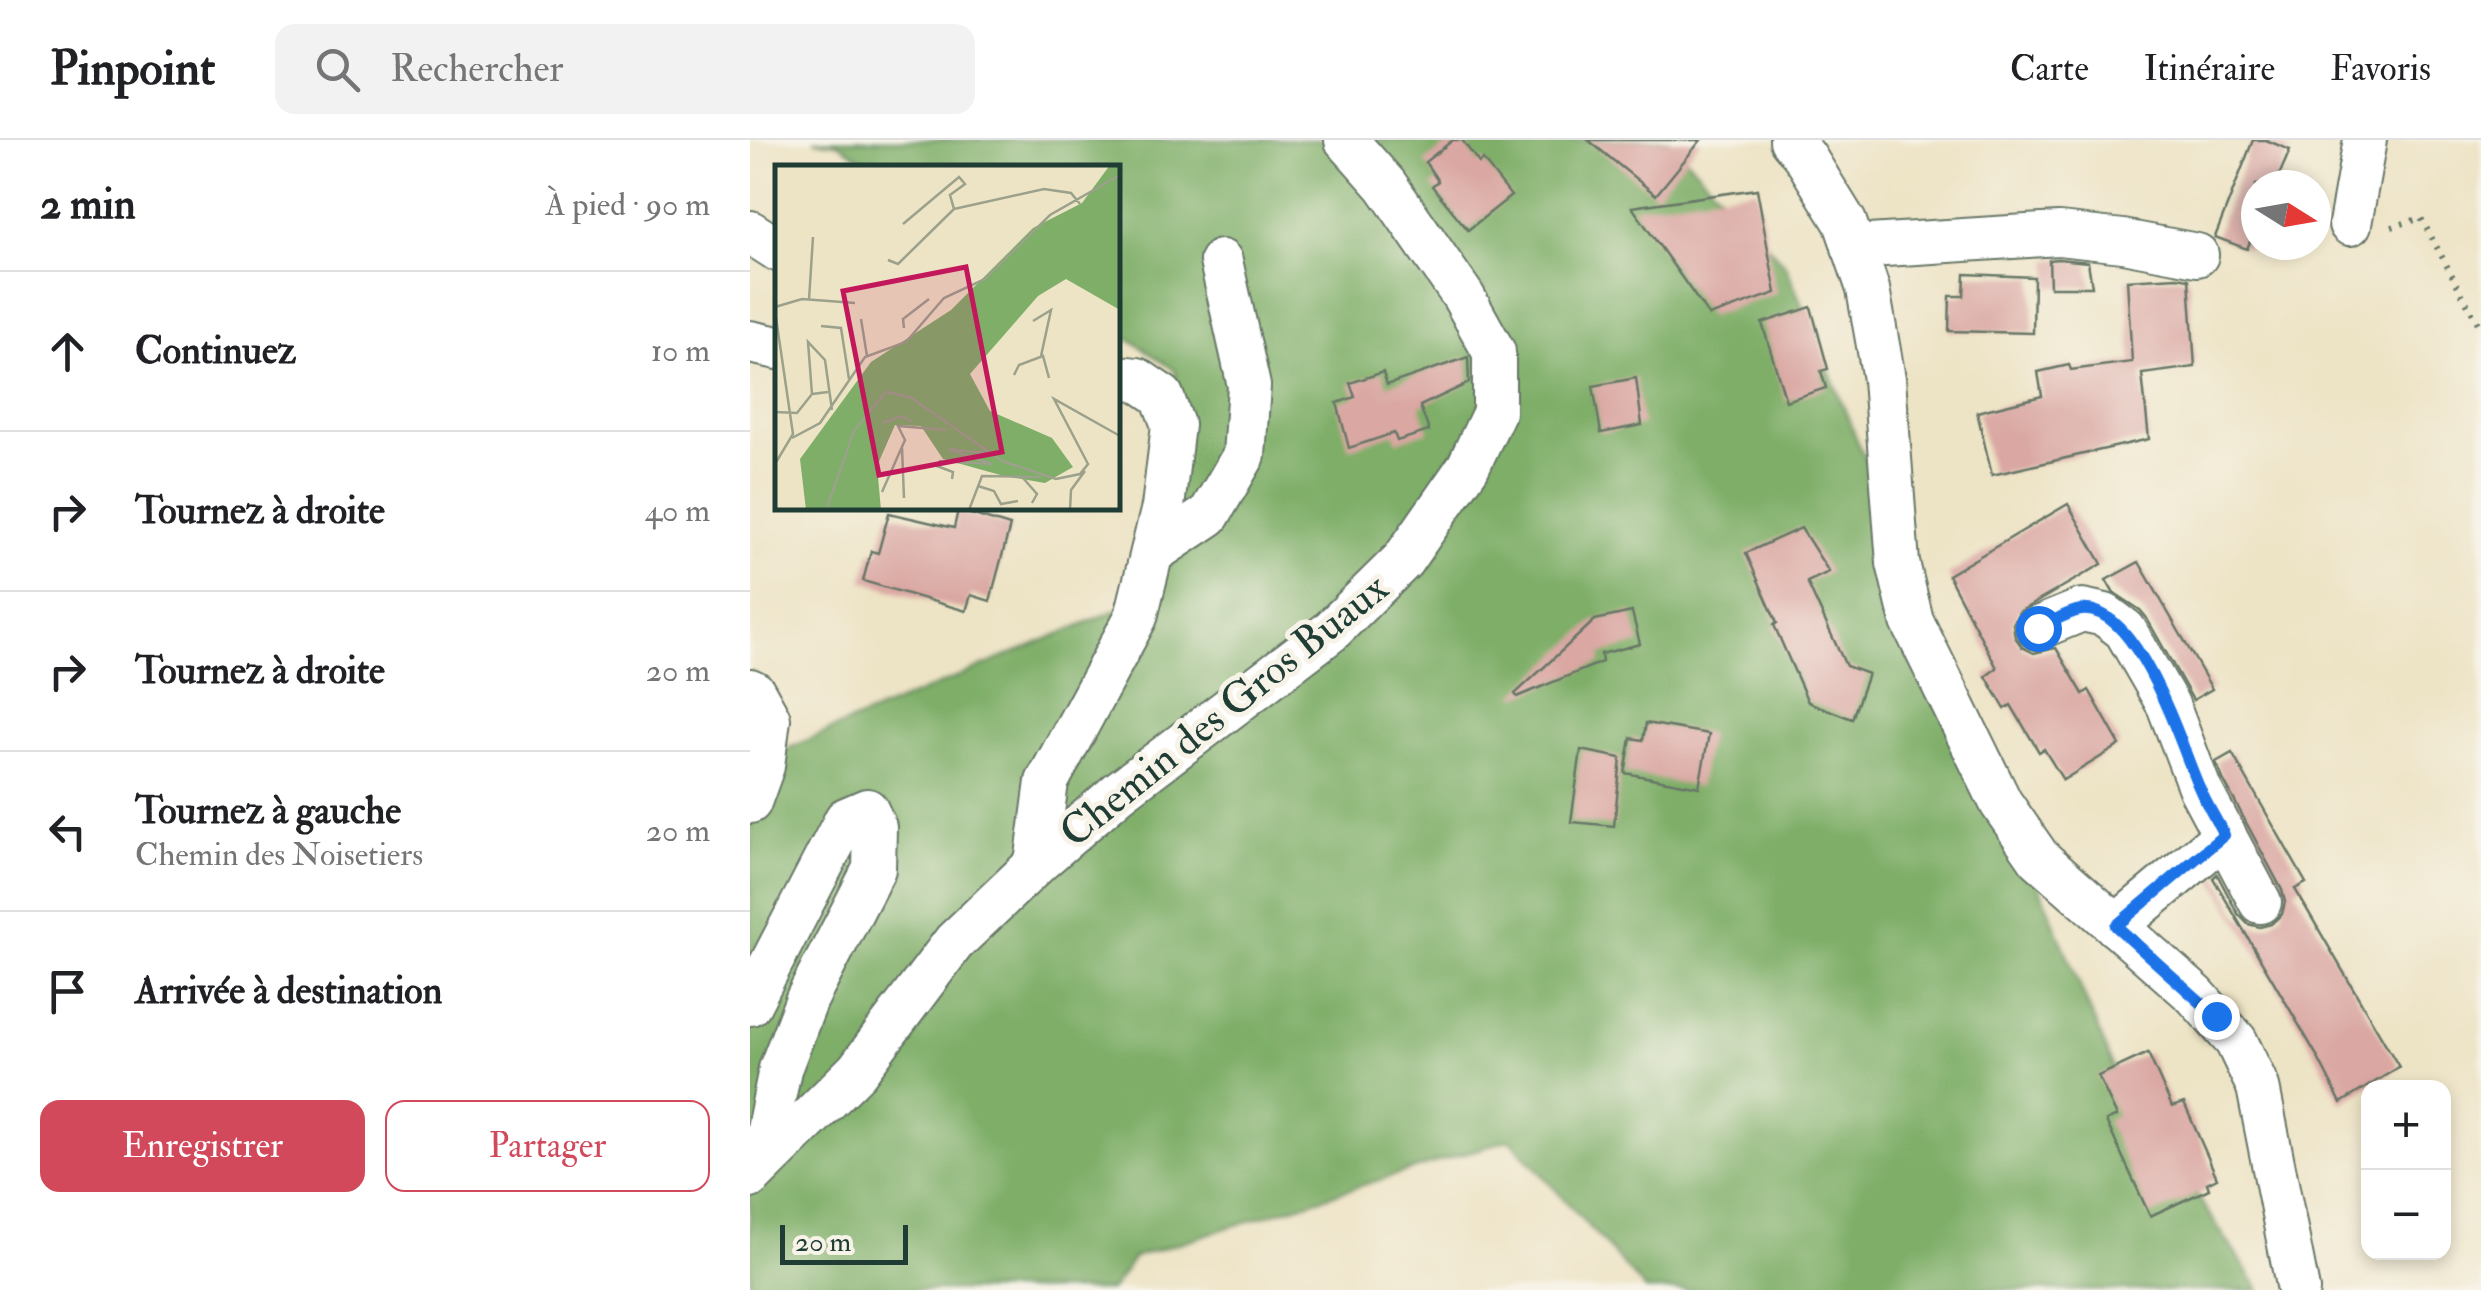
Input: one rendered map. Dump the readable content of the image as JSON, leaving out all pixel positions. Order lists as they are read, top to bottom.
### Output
{
  "streets": {
    "street": ["Chemin des Gros Buaux"]
  },
  "scale_bar": "20 m",
  "north": "right",
  "page": {
    "header": "Pinpoint",
    "search": "Rechercher",
    "nav": ["Carte", "Itinéraire", "Favoris"],
    "heading": ["2 min", "À pied · 90 m"],
    "list": [
      ["Continuez", "10 m"],
      ["Tournez à droite", "40 m"],
      ["Tournez à droite", "20 m"],
      ["Tournez à gauche", "Chemin des Noisetiers", "20 m"],
      "Arrivée à destination"
    ],
    "buttons": ["Enregistrer", "Partager"],
    "map_buttons": ["+", "−"],
    "scale": "20 m"
  }
}
